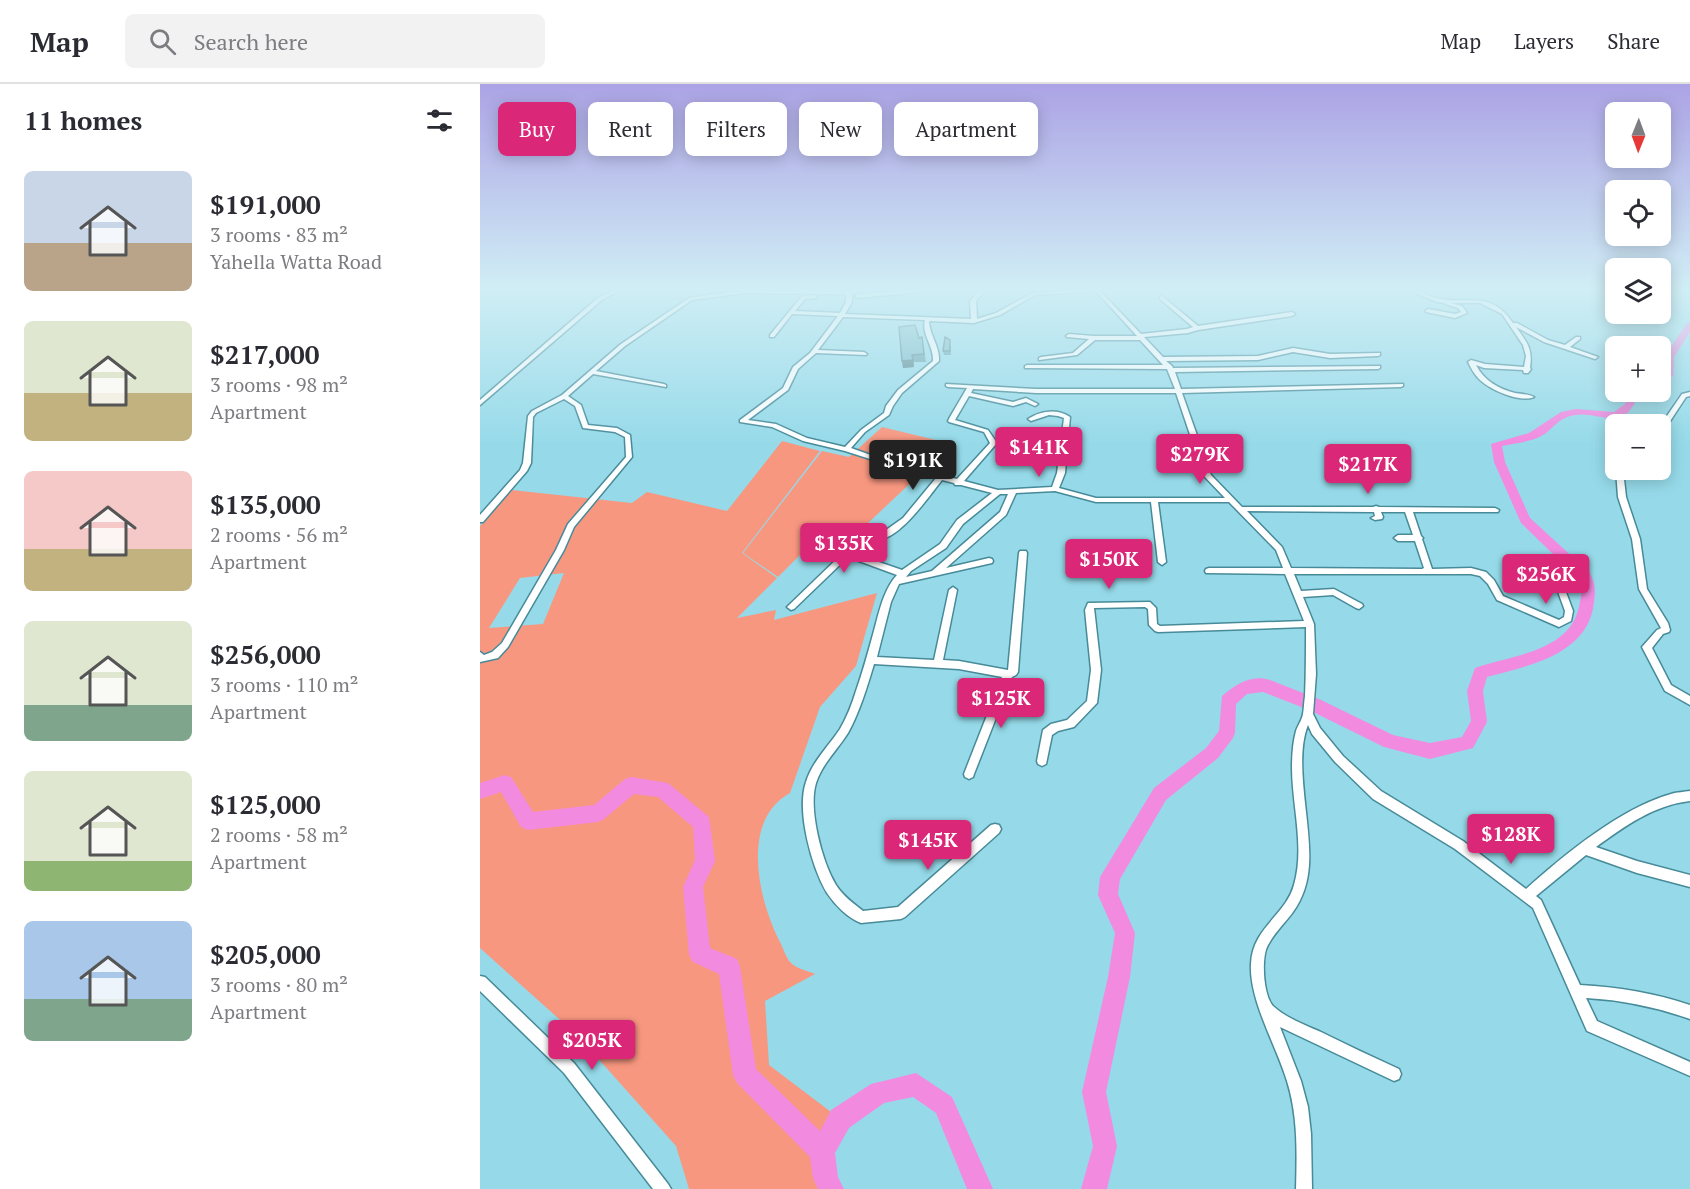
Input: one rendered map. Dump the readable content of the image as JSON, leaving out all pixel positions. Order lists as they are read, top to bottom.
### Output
{
  "north": "bottom",
  "page": {
    "header": "Map",
    "search": "Search here",
    "nav": ["Map", "Layers", "Share"],
    "heading": "11 homes",
    "map_buttons": ["+", "−"],
    "chip": [
      "Buy",
      "Rent",
      "Filters",
      "New",
      "Apartment"
    ],
    "list": [
      {
        "name": "$191,000",
        "note": "3 rooms · 83 m² · Yahella Watta Road"
      },
      {
        "name": "$217,000",
        "note": "3 rooms · 98 m² · Apartment"
      },
      {
        "name": "$135,000",
        "note": "2 rooms · 56 m² · Apartment"
      },
      {
        "name": "$256,000",
        "note": "3 rooms · 110 m² · Apartment"
      },
      {
        "name": "$125,000",
        "note": "2 rooms · 58 m² · Apartment"
      },
      {
        "name": "$205,000",
        "note": "3 rooms · 80 m² · Apartment"
      }
    ],
    "price": [
      "$141K",
      "$279K",
      "$191K",
      "$217K",
      "$135K",
      "$150K",
      "$256K",
      "$125K",
      "$128K",
      "$145K",
      "$205K"
    ]
  }
}
